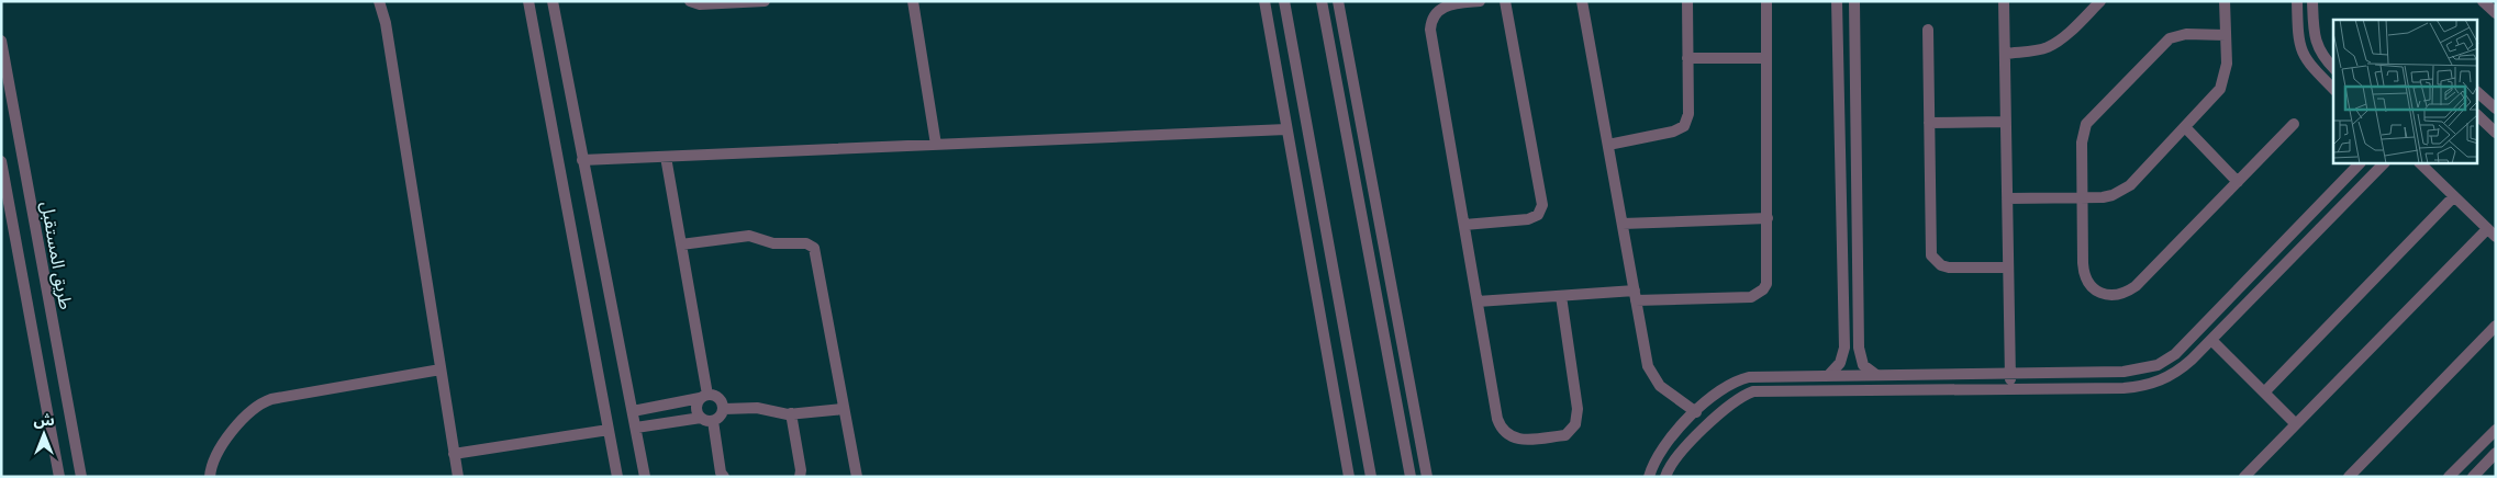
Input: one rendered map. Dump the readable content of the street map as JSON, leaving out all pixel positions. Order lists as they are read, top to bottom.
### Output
{
  "streets": {
    "street": ["طريق المستقبل"]
  },
  "north": "top"
}
